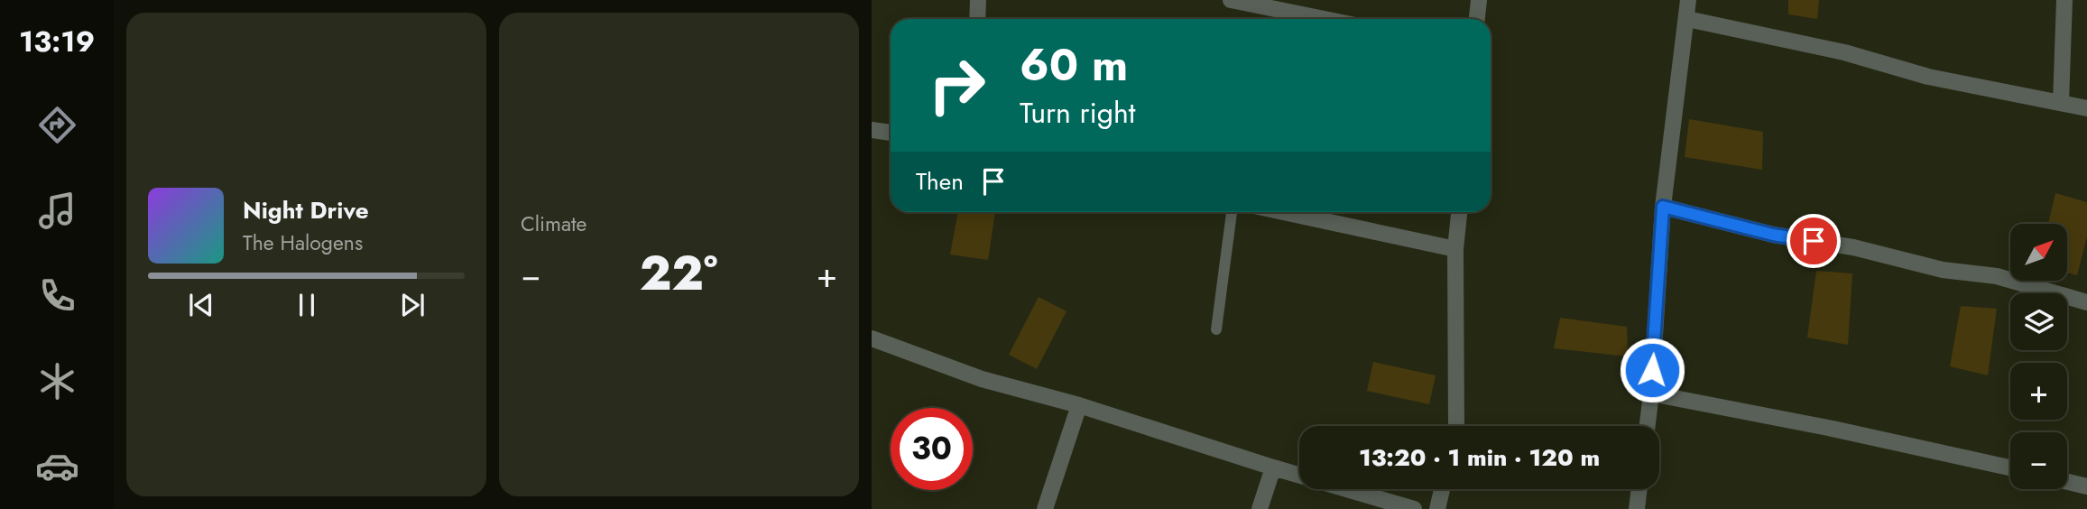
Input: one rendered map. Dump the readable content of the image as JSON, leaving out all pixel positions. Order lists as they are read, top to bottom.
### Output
{
  "north": "top right",
  "page": {
    "tabs": "13:19",
    "tile": "Climate",
    "turn": ["60 m", "Turn right"],
    "then": "Then",
    "song": ["Night Drive", "The Halogens"],
    "map_buttons": ["+", "−"],
    "heat": ["−", "22°", "+"],
    "limit": "30",
    "trip": "13:20 · 1 min · 120 m"
  }
}
